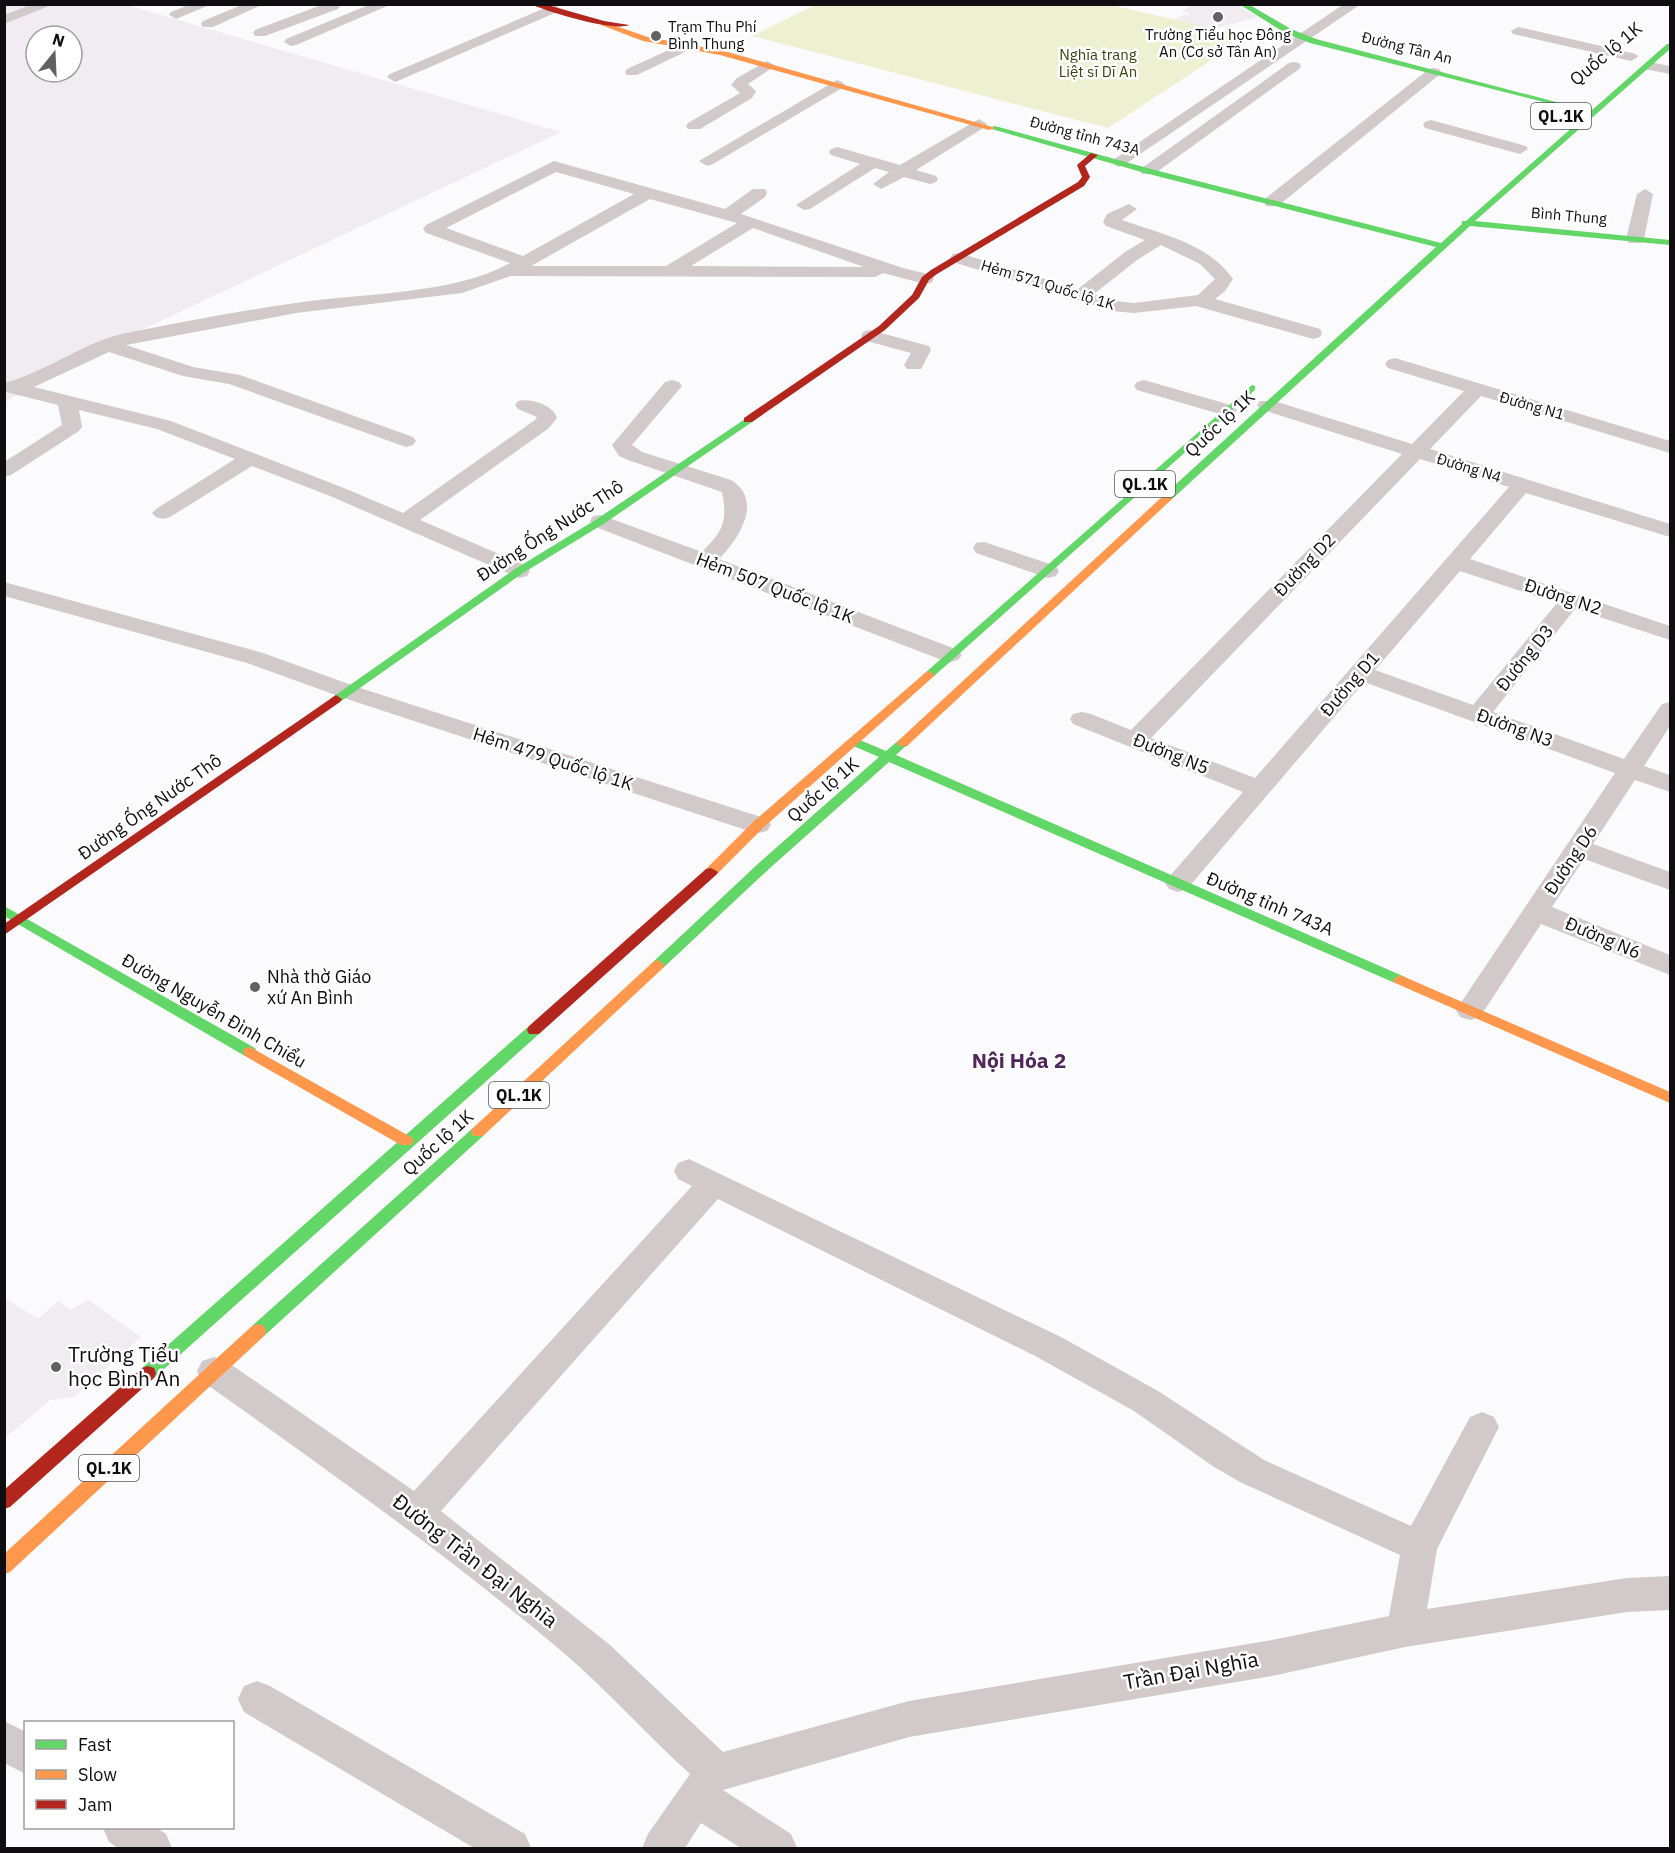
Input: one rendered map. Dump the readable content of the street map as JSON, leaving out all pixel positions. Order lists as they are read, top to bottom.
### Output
{
  "streets": {
    "main road": [
      "Đường Tân An",
      "Quốc lộ 1K",
      "QL.1K",
      "Đường tỉnh 743A",
      "Bình Thung",
      "Đường Ống Nước Thô",
      "Đường Nguyễn Đình Chiểu"
    ],
    "street": [
      "Hẻm 571 Quốc lộ 1K",
      "Đường N1",
      "Đường N4",
      "Đường D2",
      "Hẻm 507 Quốc lộ 1K",
      "Đường N2",
      "Đường D3",
      "Đường D1",
      "Đường N3",
      "Đường N5",
      "Hẻm 479 Quốc lộ 1K",
      "Đường D6",
      "Đường N6",
      "Đường Trần Đại Nghĩa",
      "Trần Đại Nghĩa"
    ]
  },
  "crossings": [
    ["Đường Tân An", "Quốc lộ 1K"],
    ["Quốc lộ 1K", "Đường tỉnh 743A"],
    ["Quốc lộ 1K", "Bình Thung"],
    ["Quốc lộ 1K", "Đường N4"],
    ["Quốc lộ 1K", "Hẻm 507 Quốc lộ 1K"],
    ["Quốc lộ 1K", "Hẻm 479 Quốc lộ 1K"],
    ["Quốc lộ 1K", "Đường Nguyễn Đình Chiểu"],
    ["Quốc lộ 1K", "Đường Trần Đại Nghĩa"],
    ["Đường tỉnh 743A", "Đường Ống Nước Thô"],
    ["Đường tỉnh 743A", "Đường D1"],
    ["Đường tỉnh 743A", "Đường D6"],
    ["Hẻm 571 Quốc lộ 1K", "Đường Ống Nước Thô"],
    ["Đường N1", "Đường D2"],
    ["Đường N4", "Đường D2"],
    ["Đường N4", "Đường D1"],
    ["Đường Ống Nước Thô", "Hẻm 507 Quốc lộ 1K"],
    ["Đường Ống Nước Thô", "Hẻm 479 Quốc lộ 1K"],
    ["Đường Ống Nước Thô", "Đường Nguyễn Đình Chiểu"],
    ["Đường D2", "Đường N5"],
    ["Đường N2", "Đường D3"],
    ["Đường N2", "Đường D1"],
    ["Đường D3", "Đường N3"],
    ["Đường D1", "Đường N3"],
    ["Đường D1", "Đường N5"],
    ["Đường N3", "Đường D6"],
    ["Đường D6", "Đường N6"],
    ["Đường Trần Đại Nghĩa", "Trần Đại Nghĩa"]
  ],
  "districts": ["Nội Hóa 2"],
  "parks": ["Nghĩa trang Liệt sĩ Dĩ An"],
  "places": [
    "Trường Tiểu học Đông An (Cơ sở Tân An)",
    "Trạm Thu Phí Bình Thung",
    "Nhà thờ Giáo xứ An Bình",
    "Trường Tiểu học Bình An"
  ],
  "legend": ["Fast", "Slow", "Jam"],
  "north": "top"
}
